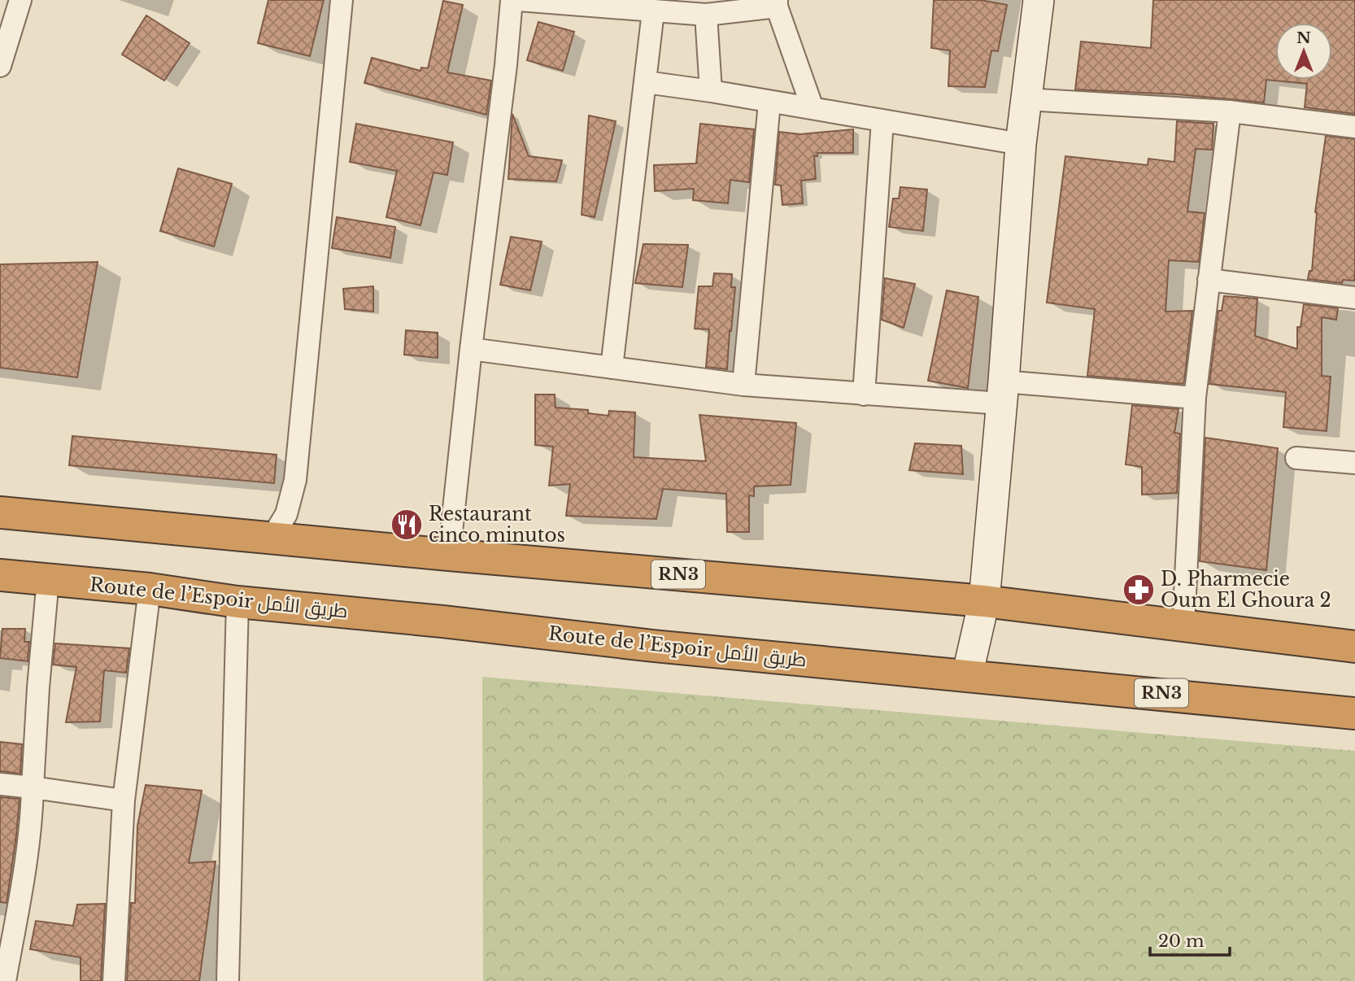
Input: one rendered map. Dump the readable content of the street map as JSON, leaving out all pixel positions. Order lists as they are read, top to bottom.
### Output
{
  "streets": {
    "highway": ["RN3", "Route de l’Espoir طريق الأمل"]
  },
  "places": {
    "restaurant": ["Restaurant cinco minutos"],
    "pharmacy": ["D. Pharmecie Oum El Ghoura 2"]
  },
  "scale_bar": "20 m",
  "north": "top"
}
